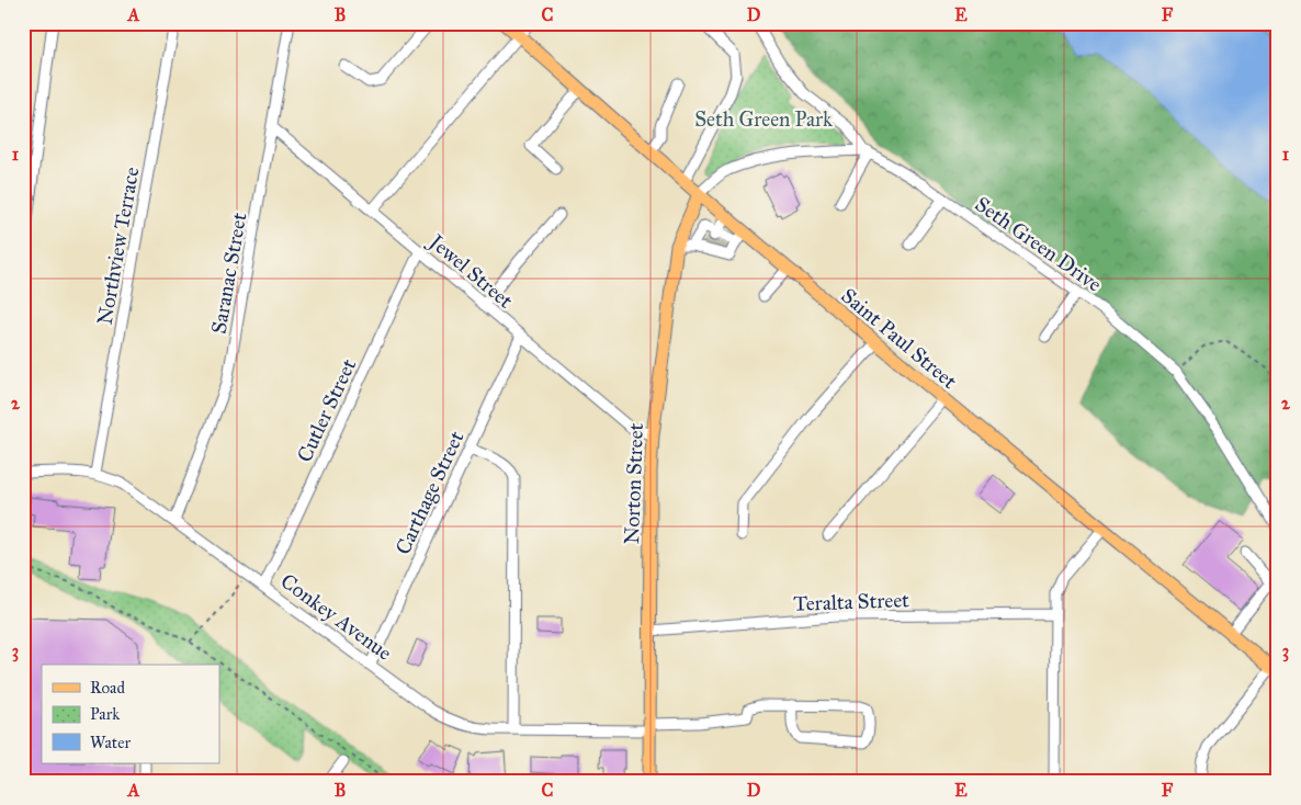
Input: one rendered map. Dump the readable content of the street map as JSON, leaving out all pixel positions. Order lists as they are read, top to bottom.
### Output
{
  "streets": {
    "main road": ["Saint Paul Street", "Norton Street"],
    "street": [
      "Seth Green Drive",
      "Northview Terrace",
      "Jewel Street",
      "Saranac Street",
      "Cutler Street",
      "Carthage Street",
      "Teralta Street",
      "Conkey Avenue"
    ]
  },
  "crossings": [
    ["Northview Terrace", "Conkey Avenue"],
    ["Jewel Street", "Saranac Street"],
    ["Jewel Street", "Cutler Street"],
    ["Jewel Street", "Norton Street"],
    ["Jewel Street", "Carthage Street"],
    ["Saranac Street", "Conkey Avenue"],
    ["Saint Paul Street", "Norton Street"],
    ["Cutler Street", "Conkey Avenue"],
    ["Norton Street", "Teralta Street"],
    ["Norton Street", "Conkey Avenue"],
    ["Carthage Street", "Conkey Avenue"]
  ],
  "parks": ["Seth Green Park"],
  "legend": ["Road", "Park", "Water"],
  "grid": {
    "columns": [
      "A",
      "B",
      "C",
      "D",
      "E",
      "F"
    ],
    "rows": ["1", "2", "3"]
  }
}
